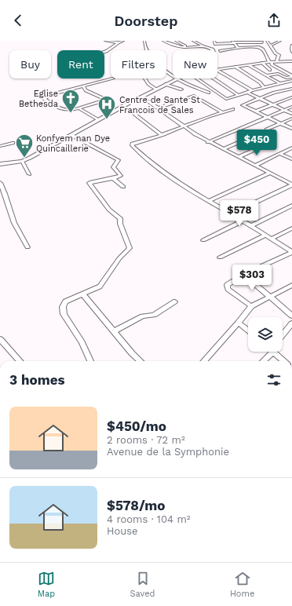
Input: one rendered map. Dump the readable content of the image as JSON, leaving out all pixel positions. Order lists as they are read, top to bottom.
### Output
{
  "places": {
    "church": ["Eglise Bethesda"],
    "hospital": ["Centre de Sante St Francois de Sales"],
    "supermarket": ["Konfyem nan Dye Quincaillerie"]
  },
  "page": {
    "header": "Doorstep",
    "chip": [
      "Buy",
      "Rent",
      "Filters",
      "New"
    ],
    "price": ["$450", "$578", "$303"],
    "heading": "3 homes",
    "list": [
      {
        "name": "$450/mo",
        "note": "2 rooms · 72 m² · Avenue de la Symphonie"
      },
      {
        "name": "$578/mo",
        "note": "4 rooms · 104 m² · House"
      }
    ],
    "tabs": ["Map", "Saved", "Home"]
  }
}
